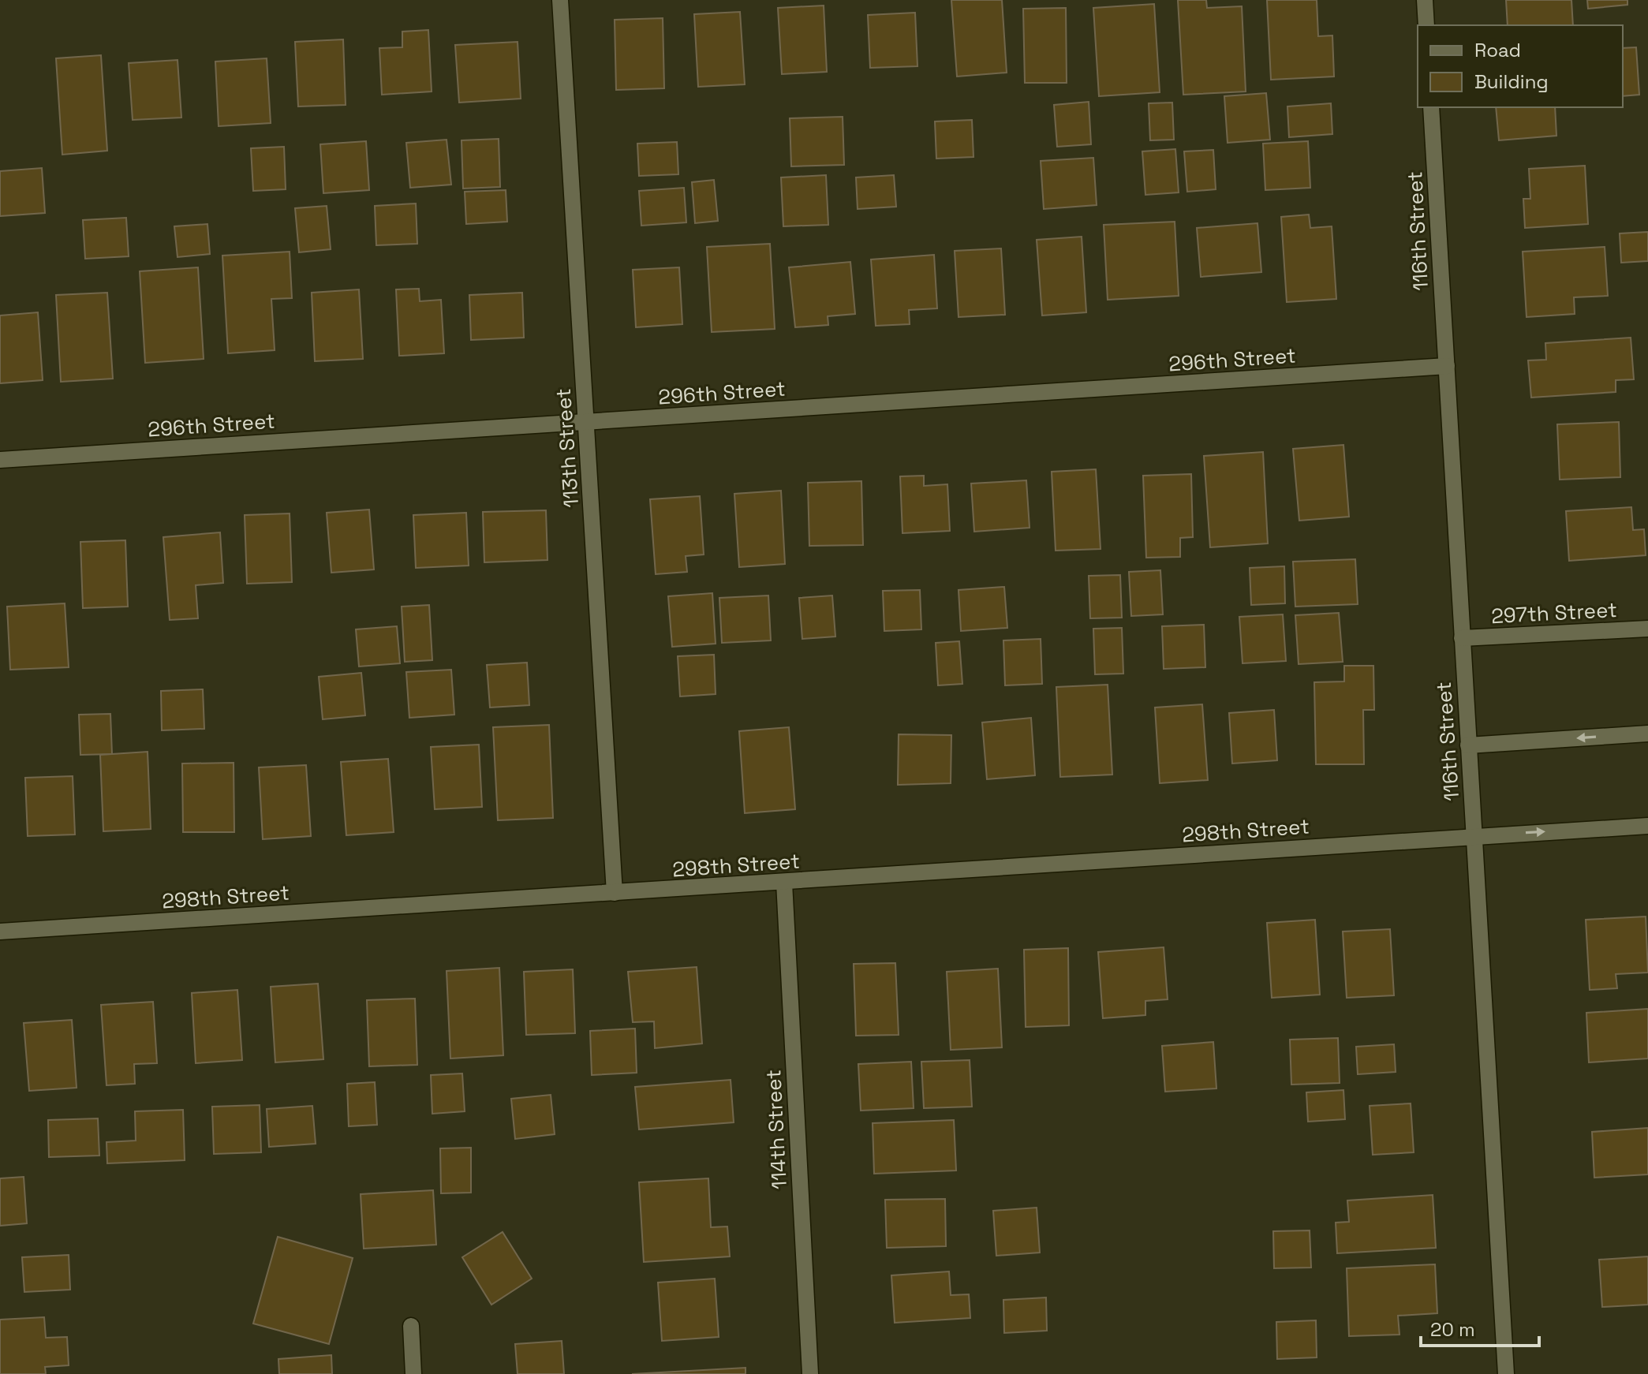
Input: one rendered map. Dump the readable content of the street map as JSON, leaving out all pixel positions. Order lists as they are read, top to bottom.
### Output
{
  "streets": {
    "street": [
      "116th Street",
      "296th Street",
      "113th Street",
      "297th Street",
      "298th Street",
      "114th Street"
    ]
  },
  "crossings": [
    ["116th Street", "296th Street"],
    ["116th Street", "297th Street"],
    ["116th Street", "298th Street"],
    ["296th Street", "113th Street"],
    ["113th Street", "298th Street"],
    ["298th Street", "114th Street"]
  ],
  "legend": ["Road", "Building"],
  "scale_bar": "20 m"
}
